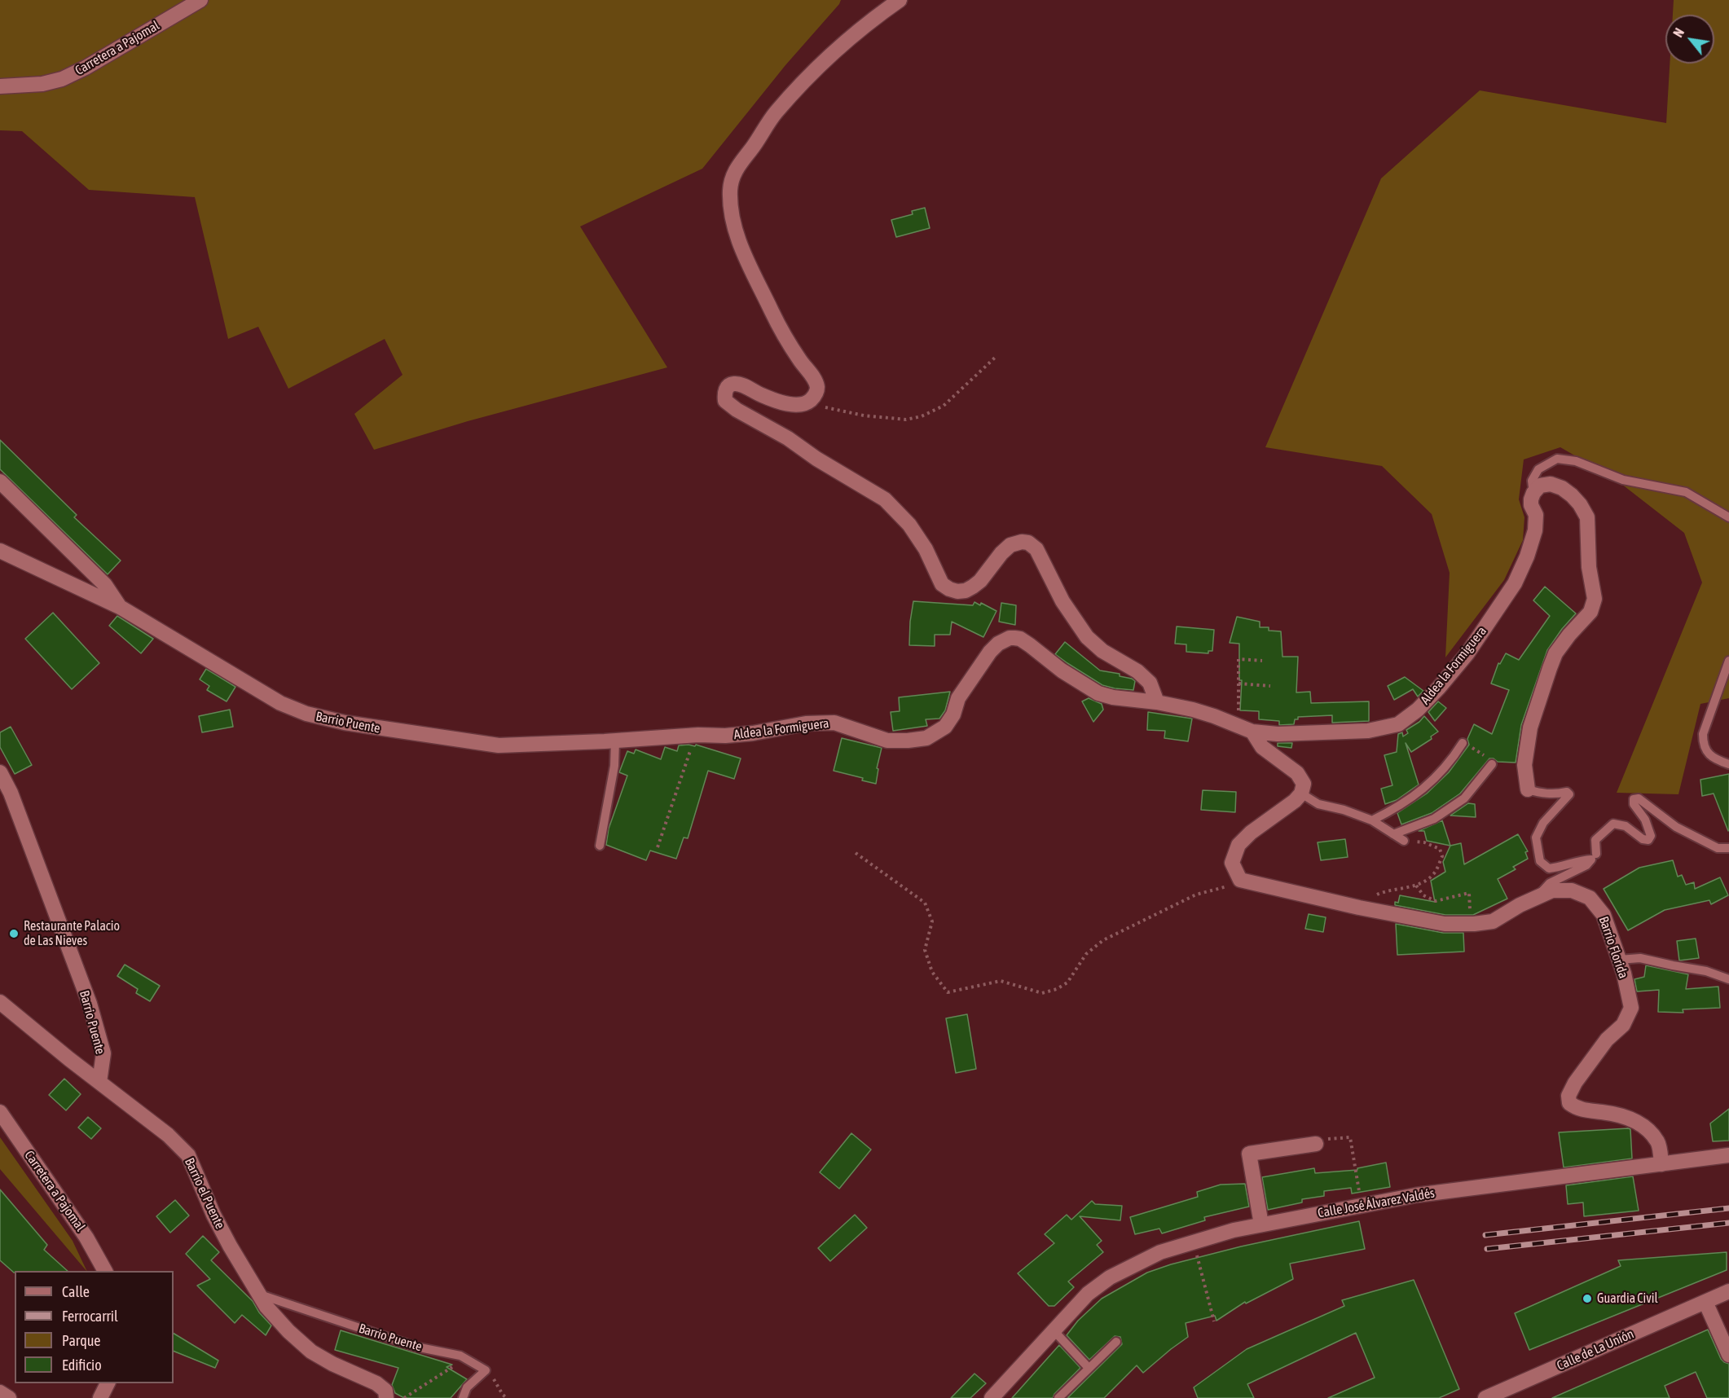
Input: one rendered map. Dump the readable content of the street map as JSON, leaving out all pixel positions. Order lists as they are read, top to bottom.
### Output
{
  "streets": {
    "street": [
      "Carretera a Pajomal",
      "Aldea la Formiguera",
      "Barrio Puente",
      "Barrio Florida",
      "Barrio el Puente",
      "Calle José Álvarez Valdés",
      "Calle de La Unión"
    ]
  },
  "crossings": [
    ["Aldea la Formiguera", "Barrio Puente"],
    ["Barrio Puente", "Barrio el Puente"],
    ["Barrio Florida", "Calle José Álvarez Valdés"]
  ],
  "places": ["Restaurante Palacio de Las Nieves", "Guardia Civil"],
  "legend": [
    "Calle",
    "Ferrocarril",
    "Parque",
    "Edificio"
  ],
  "north": "top left"
}
